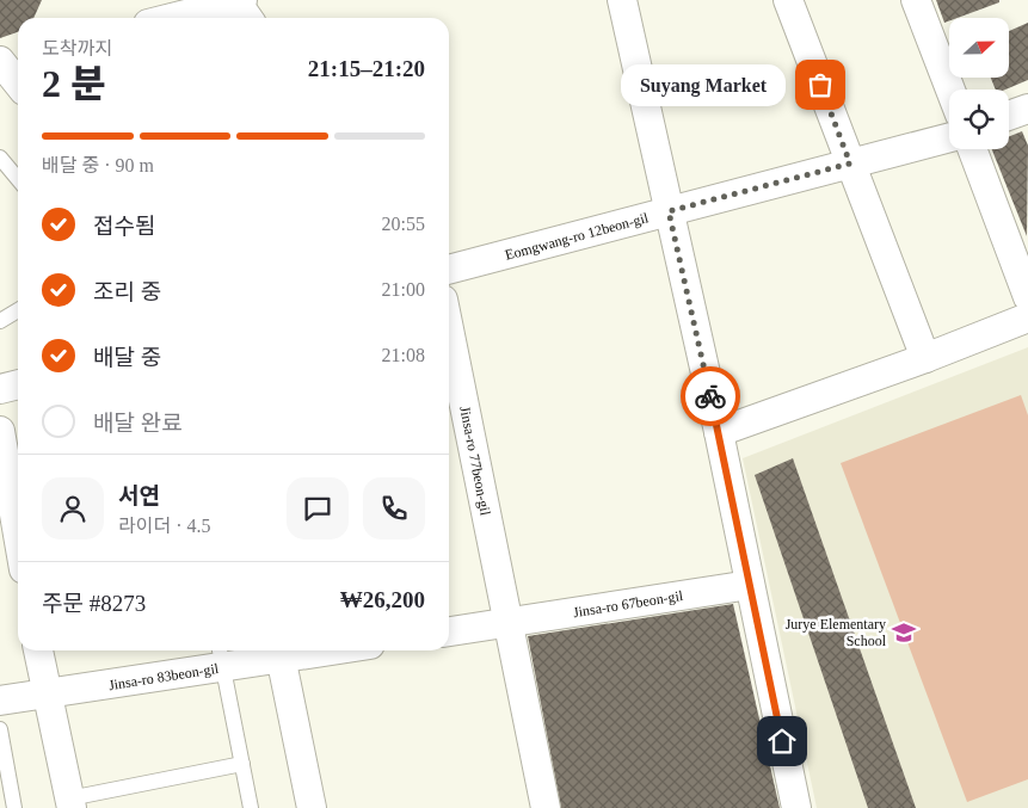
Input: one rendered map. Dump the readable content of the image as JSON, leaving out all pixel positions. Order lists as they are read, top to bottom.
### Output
{
  "streets": {
    "street": [
      "Eomgwang-ro 12beon-gil",
      "Jinsa-ro 77beon-gil",
      "Jinsa-ro 67beon-gil",
      "Jinsa-ro 83beon-gil"
    ]
  },
  "crossings": [
    ["Jinsa-ro 77beon-gil", "Jinsa-ro 67beon-gil"]
  ],
  "places": {
    "other": ["Suyang Market"],
    "school or university": ["Jurye Elementary School"]
  },
  "north": "right",
  "page": {
    "heading": ["2 분", "도착까지", "21:15–21:20"],
    "panel": [
      "서연",
      "라이더 · 4.5",
      "주문 #8273",
      "₩26,200"
    ],
    "bubble": "Suyang Market",
    "bar": "배달 중 · 90 m",
    "list": [
      ["접수됨", "20:55"],
      ["조리 중", "21:00"],
      ["배달 중", "21:08"],
      "배달 완료"
    ]
  }
}
